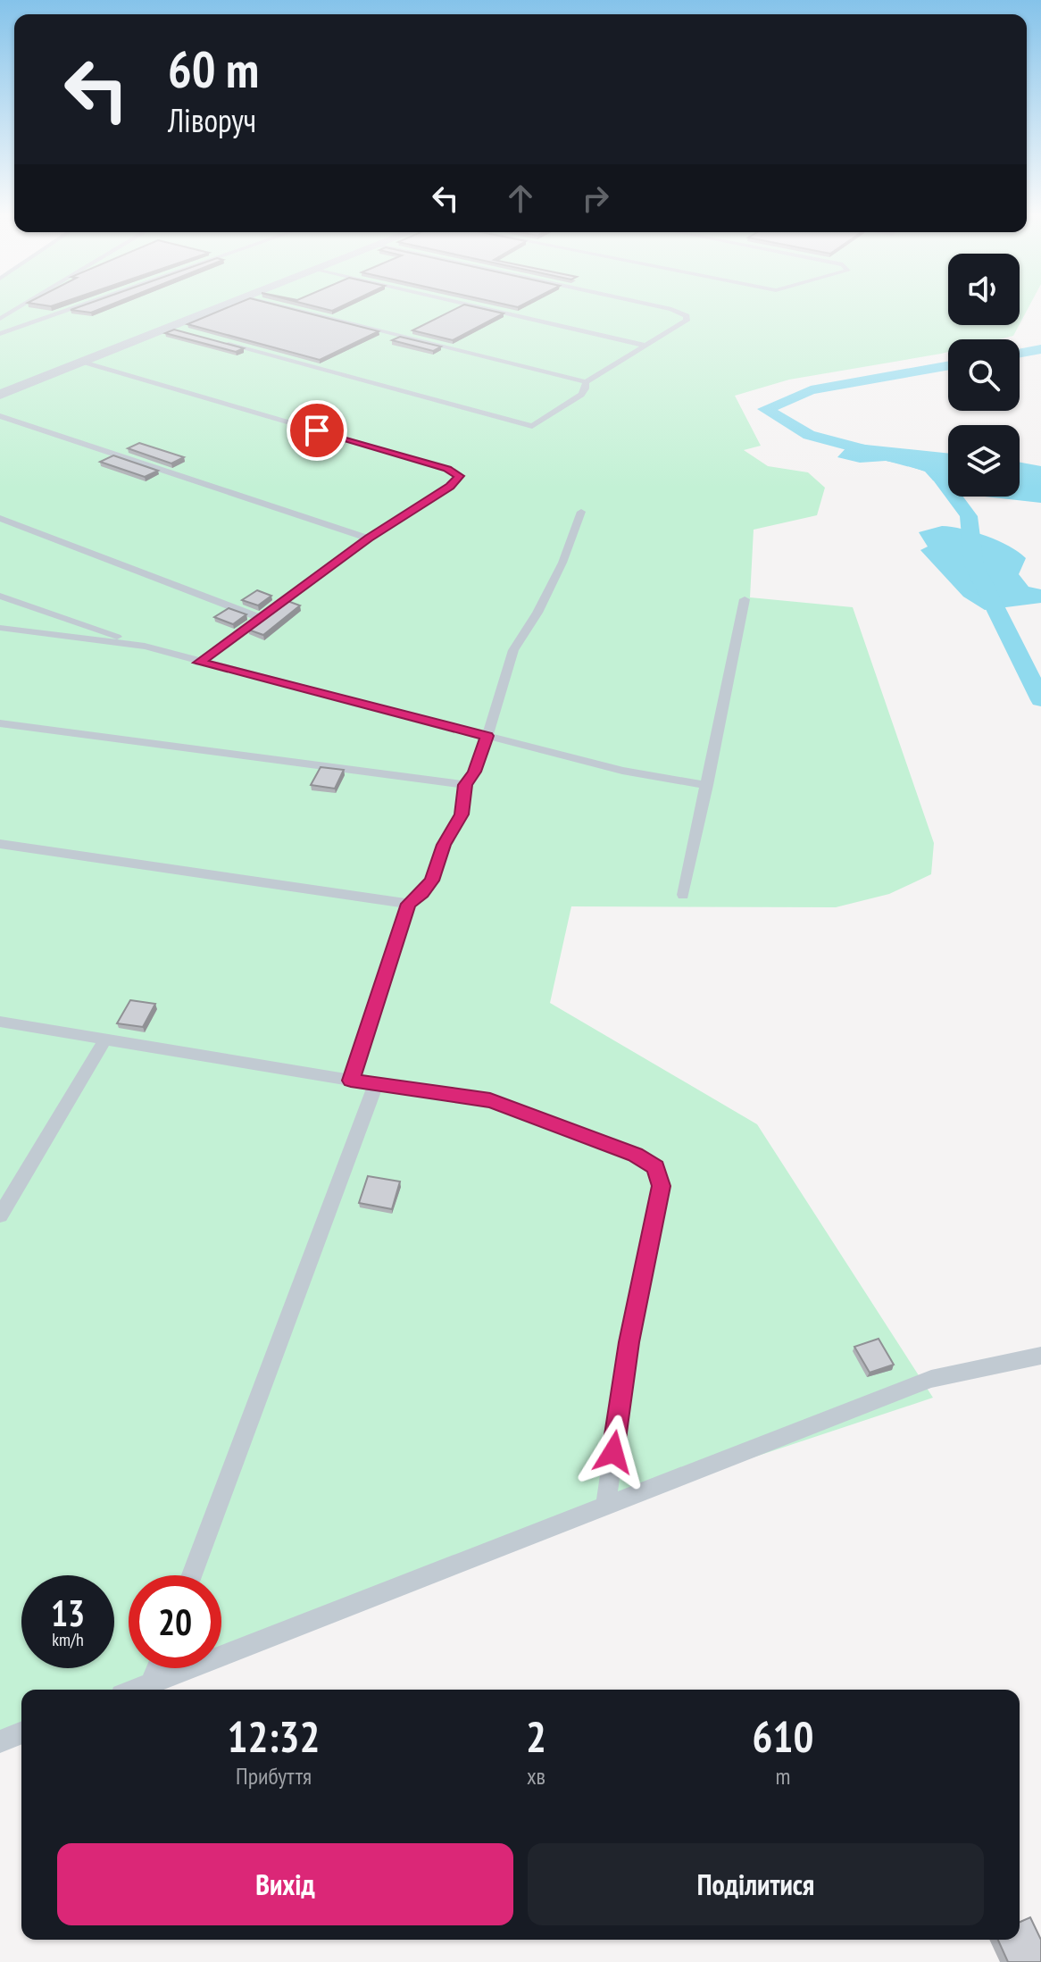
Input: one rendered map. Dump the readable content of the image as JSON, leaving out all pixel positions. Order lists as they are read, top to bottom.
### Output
{
  "page": {
    "turn": ["60 m", "Ліворуч"],
    "speed": "13 km/h",
    "limit": "20",
    "eta": [
      "12:32",
      "Прибуття",
      "2",
      "хв",
      "610",
      "m"
    ],
    "buttons": ["Вихід", "Поділитися"]
  }
}
